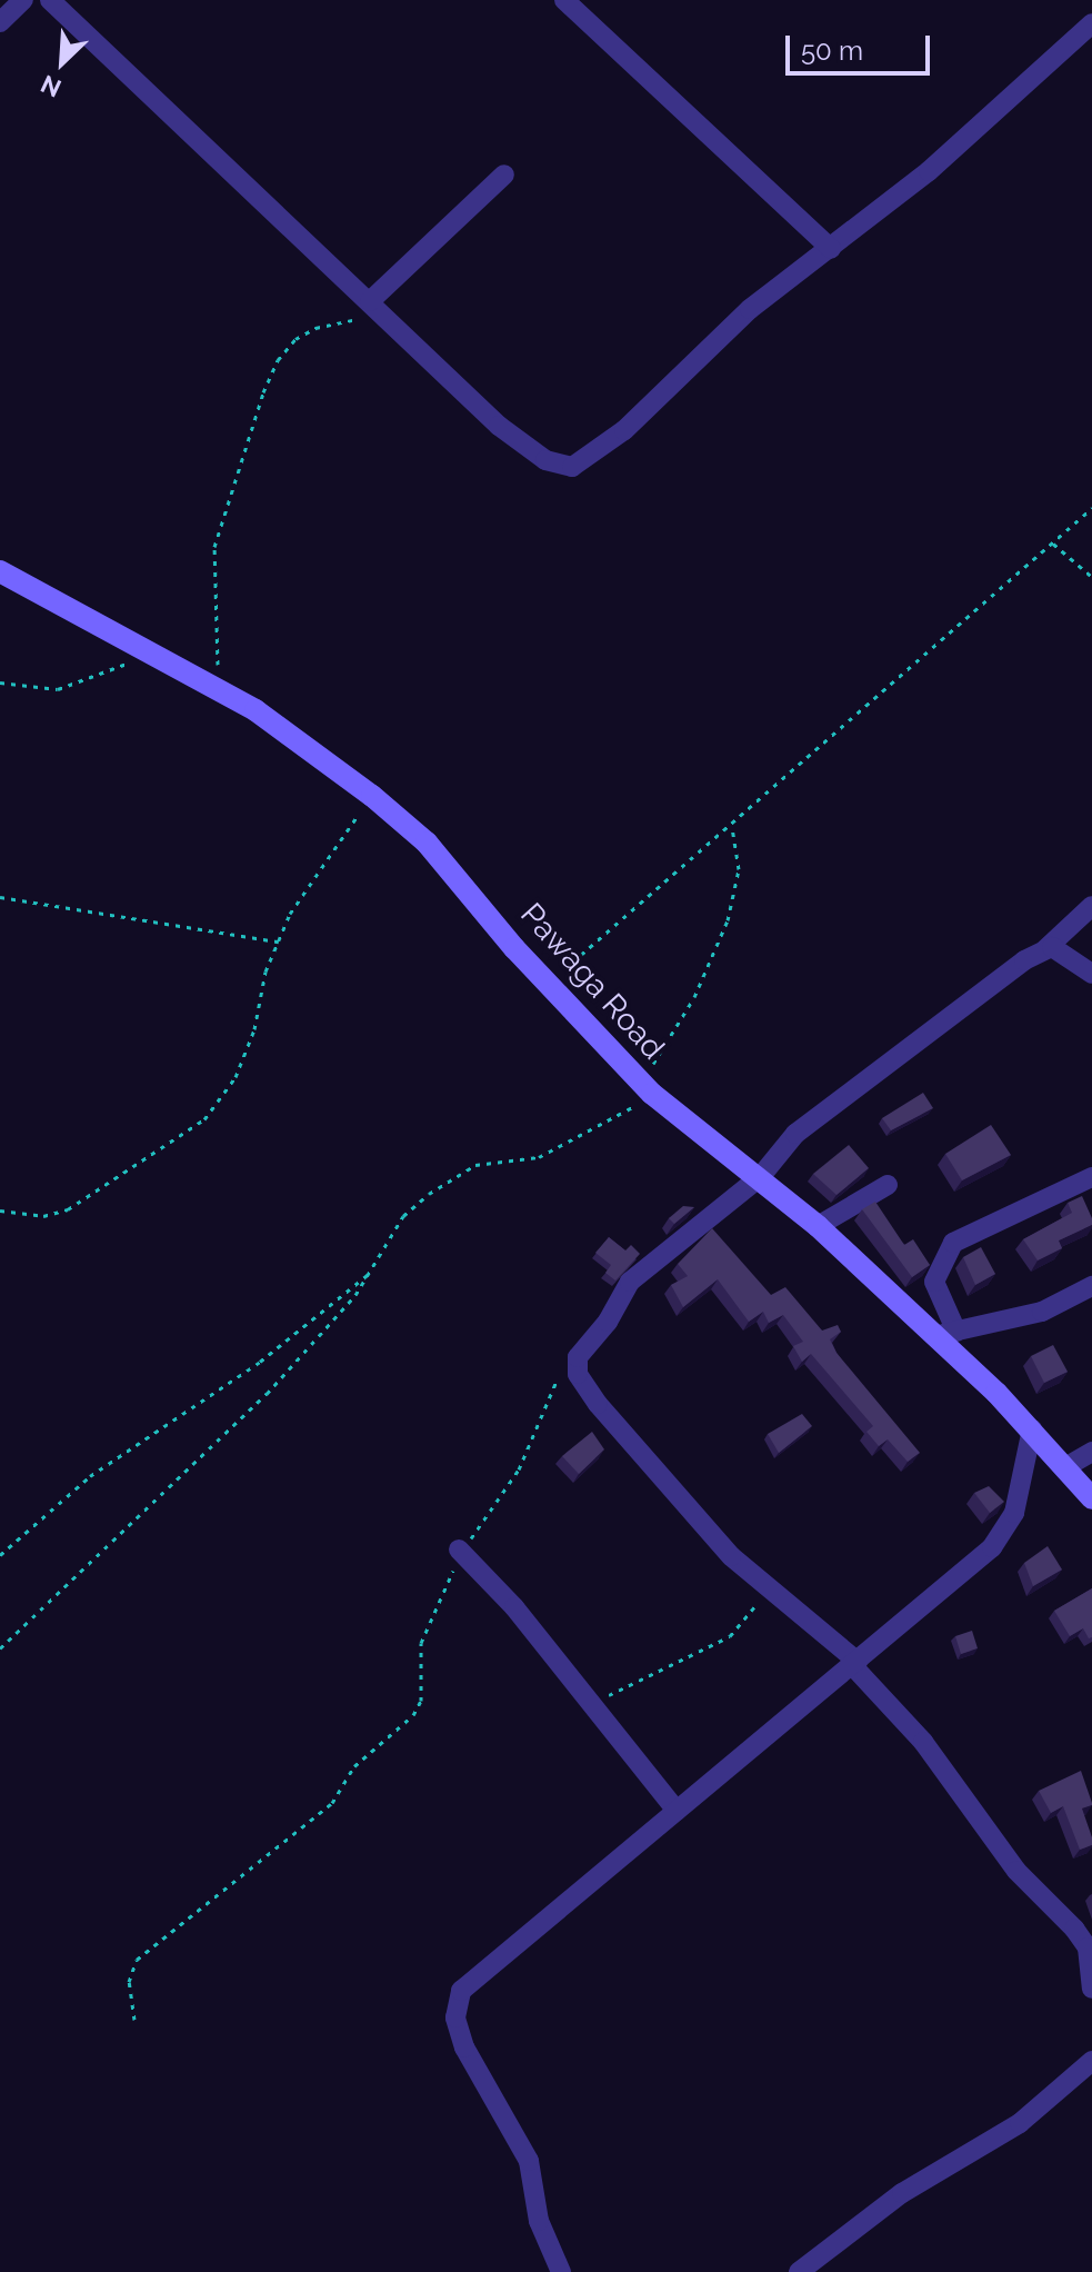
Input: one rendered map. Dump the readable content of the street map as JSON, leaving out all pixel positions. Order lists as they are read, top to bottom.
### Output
{
  "streets": {
    "main road": ["Pawaga Road"]
  },
  "scale_bar": "50 m",
  "north": "bottom left"
}
